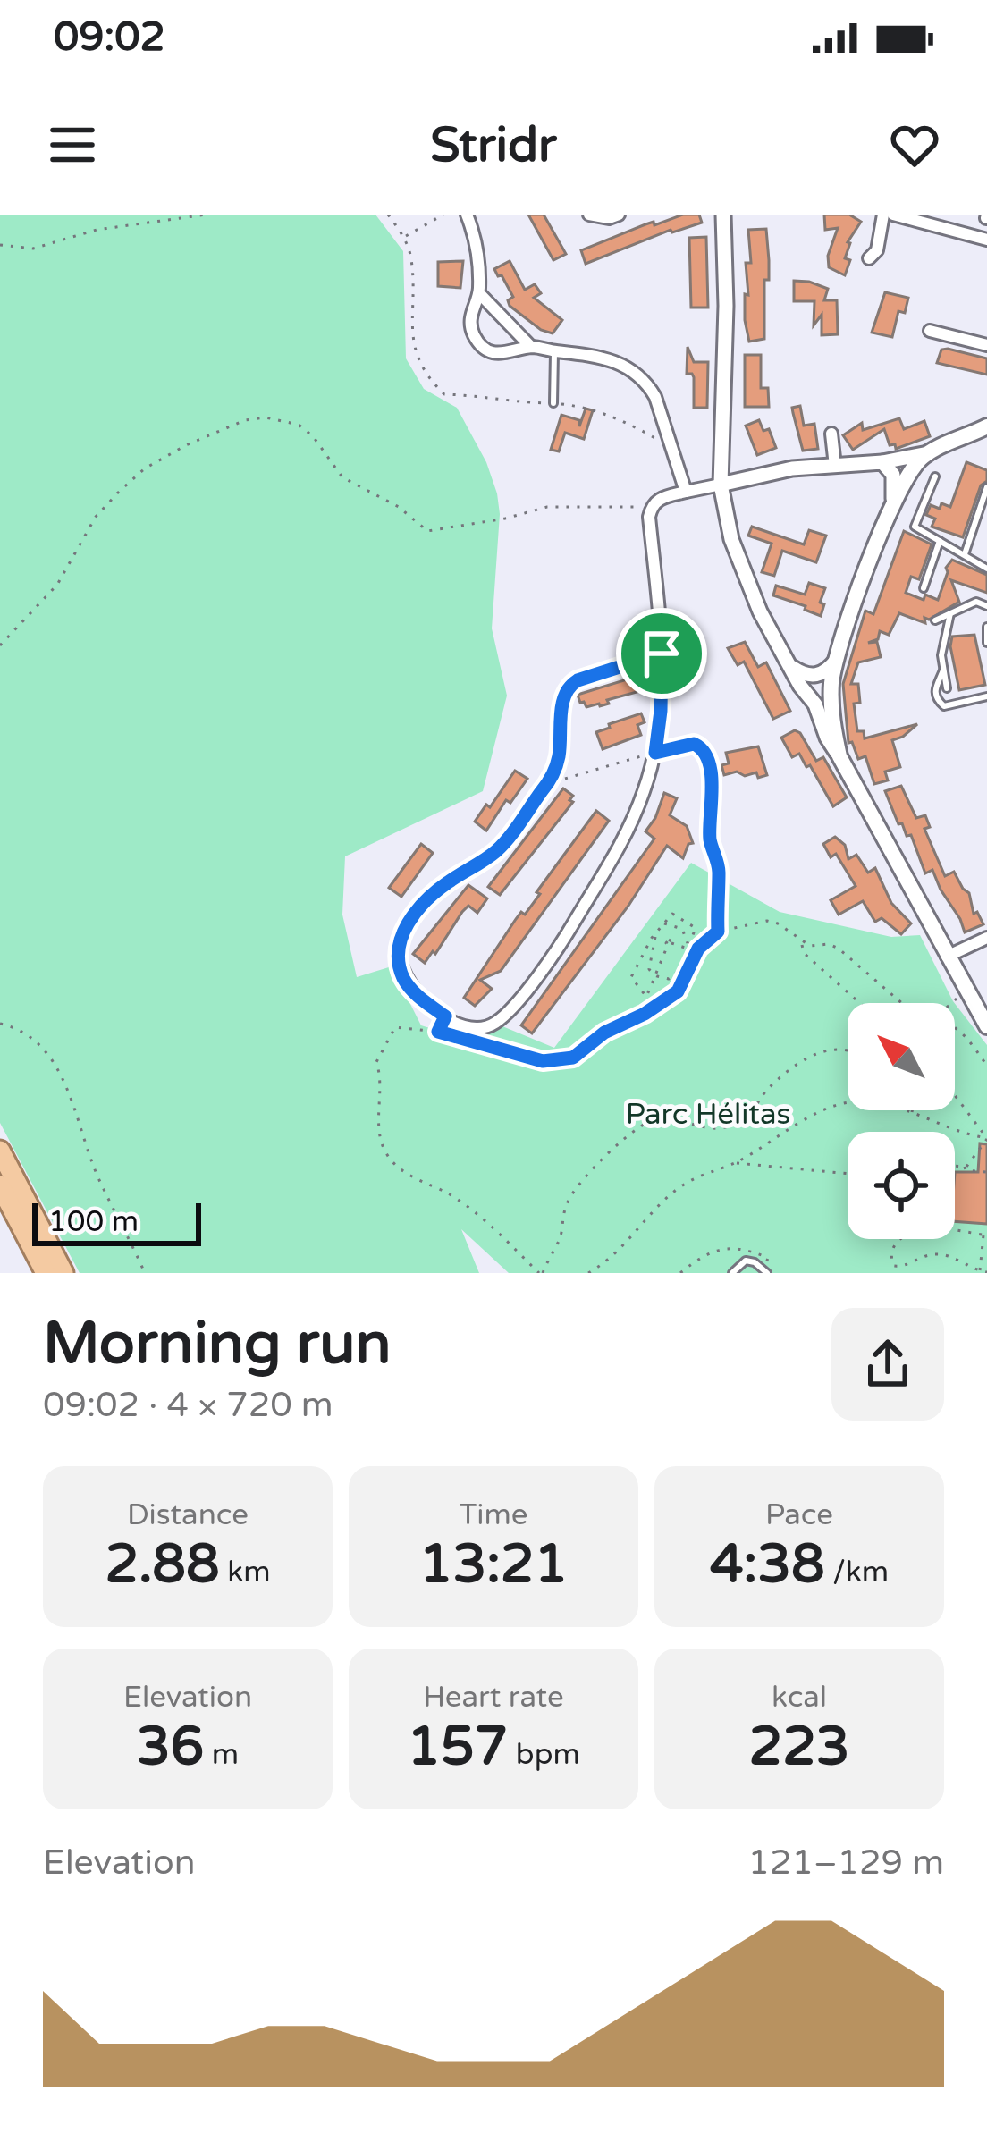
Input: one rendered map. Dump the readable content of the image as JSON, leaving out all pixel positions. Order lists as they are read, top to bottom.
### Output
{
  "parks": ["Parc Hélitas"],
  "scale_bar": "100 m",
  "north": "top left",
  "page": {
    "status": "09:02",
    "header": "Stridr",
    "scale": "100 m",
    "heading": ["Morning run", "09:02 · 4 × 720 m"],
    "stats": [
      ["Distance", "2.88 km"],
      ["Time", "13:21"],
      ["Pace", "4:38 /km"],
      ["Elevation", "36 m"],
      ["Heart rate", "157 bpm"],
      ["kcal", "223"]
    ],
    "chart": ["Elevation", "121–129 m"]
  }
}
